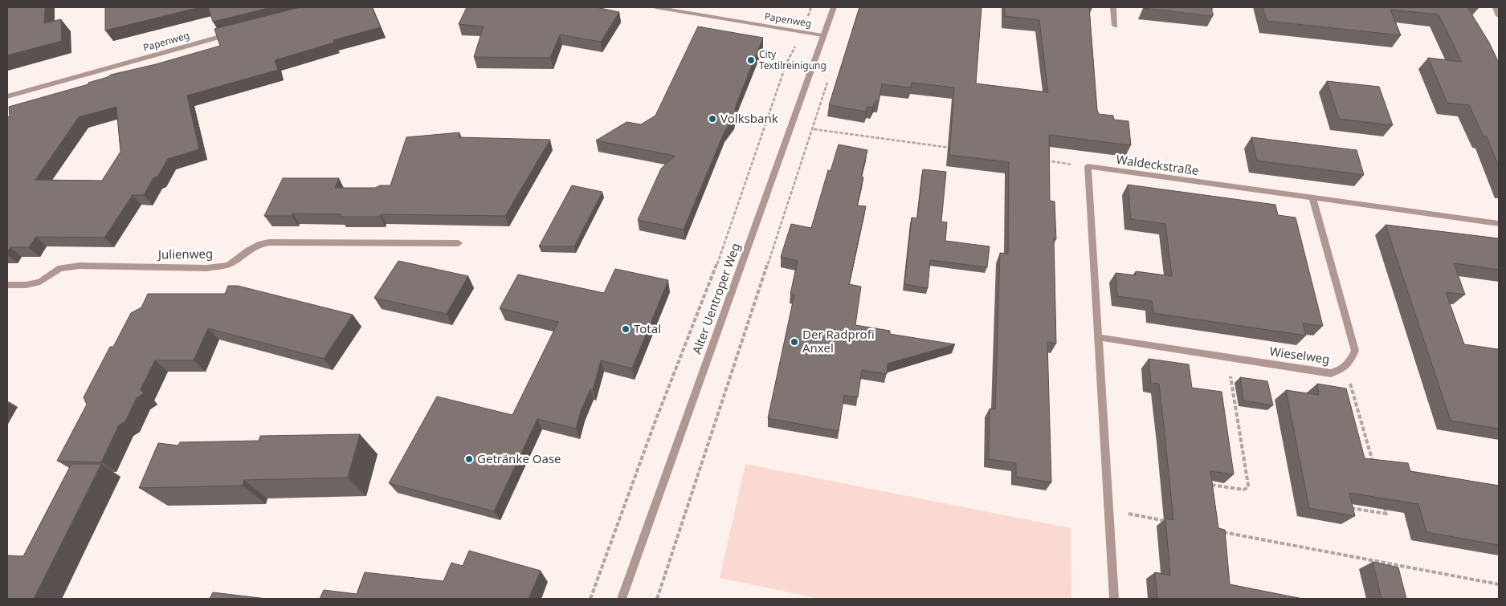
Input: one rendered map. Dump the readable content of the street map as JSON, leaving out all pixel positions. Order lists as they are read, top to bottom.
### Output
{
  "streets": {
    "street": [
      "Papenweg",
      "Waldeckstraße",
      "Julienweg",
      "Alter Uentroper Weg",
      "Wieselweg"
    ]
  },
  "crossings": [
    ["Papenweg", "Alter Uentroper Weg"],
    ["Waldeckstraße", "Wieselweg"]
  ],
  "places": [
    "City Textilreinigung",
    "Volksbank",
    "Total",
    "Der Radprofi Anxel",
    "Getränke Oase"
  ]
}
